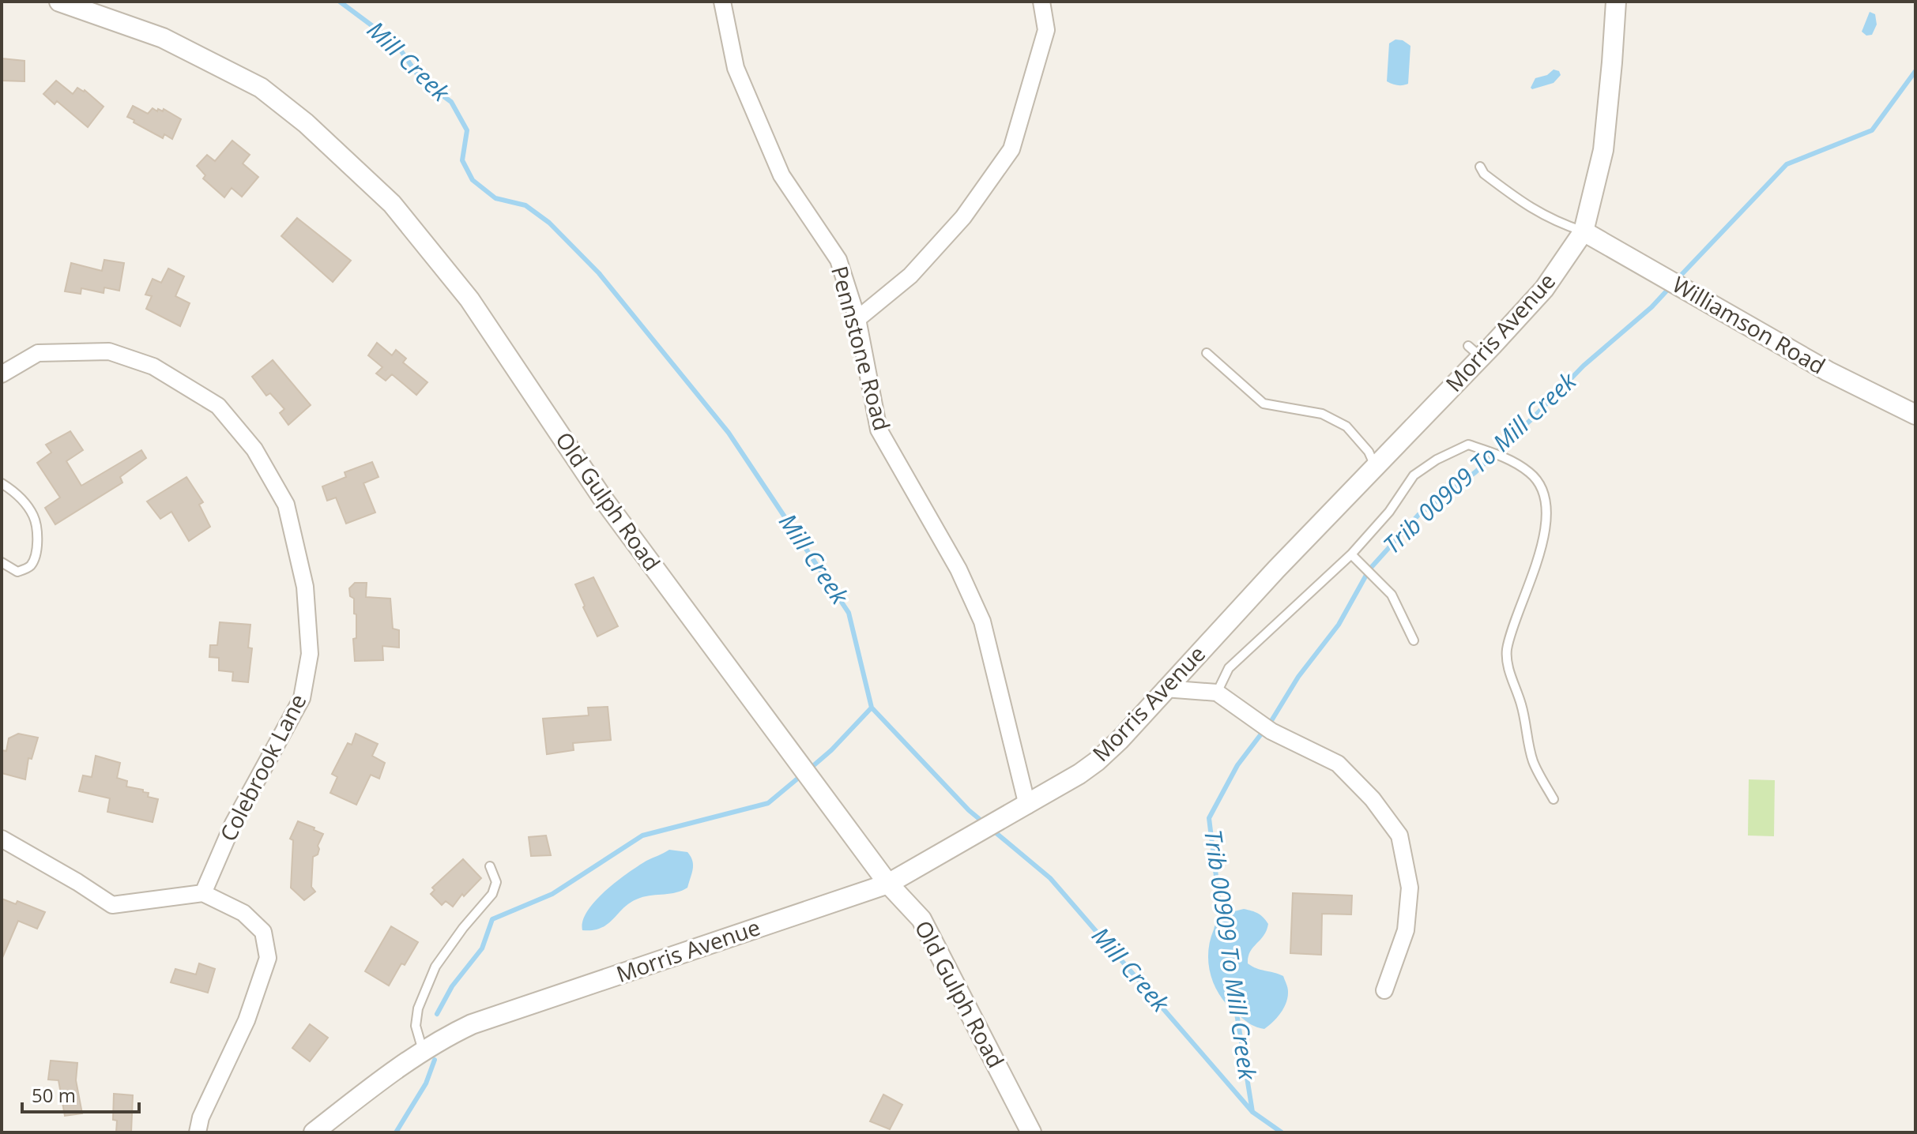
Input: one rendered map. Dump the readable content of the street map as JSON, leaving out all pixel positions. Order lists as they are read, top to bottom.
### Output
{
  "streets": {
    "street": [
      "Williamson Road",
      "Morris Avenue",
      "Pennstone Road",
      "Old Gulph Road",
      "Colebrook Lane"
    ]
  },
  "crossings": [
    ["Williamson Road", "Morris Avenue"],
    ["Morris Avenue", "Pennstone Road"],
    ["Morris Avenue", "Old Gulph Road"]
  ],
  "water": ["Mill Creek", "Trib 00909 To Mill Creek"],
  "scale_bar": "50 m"
}
